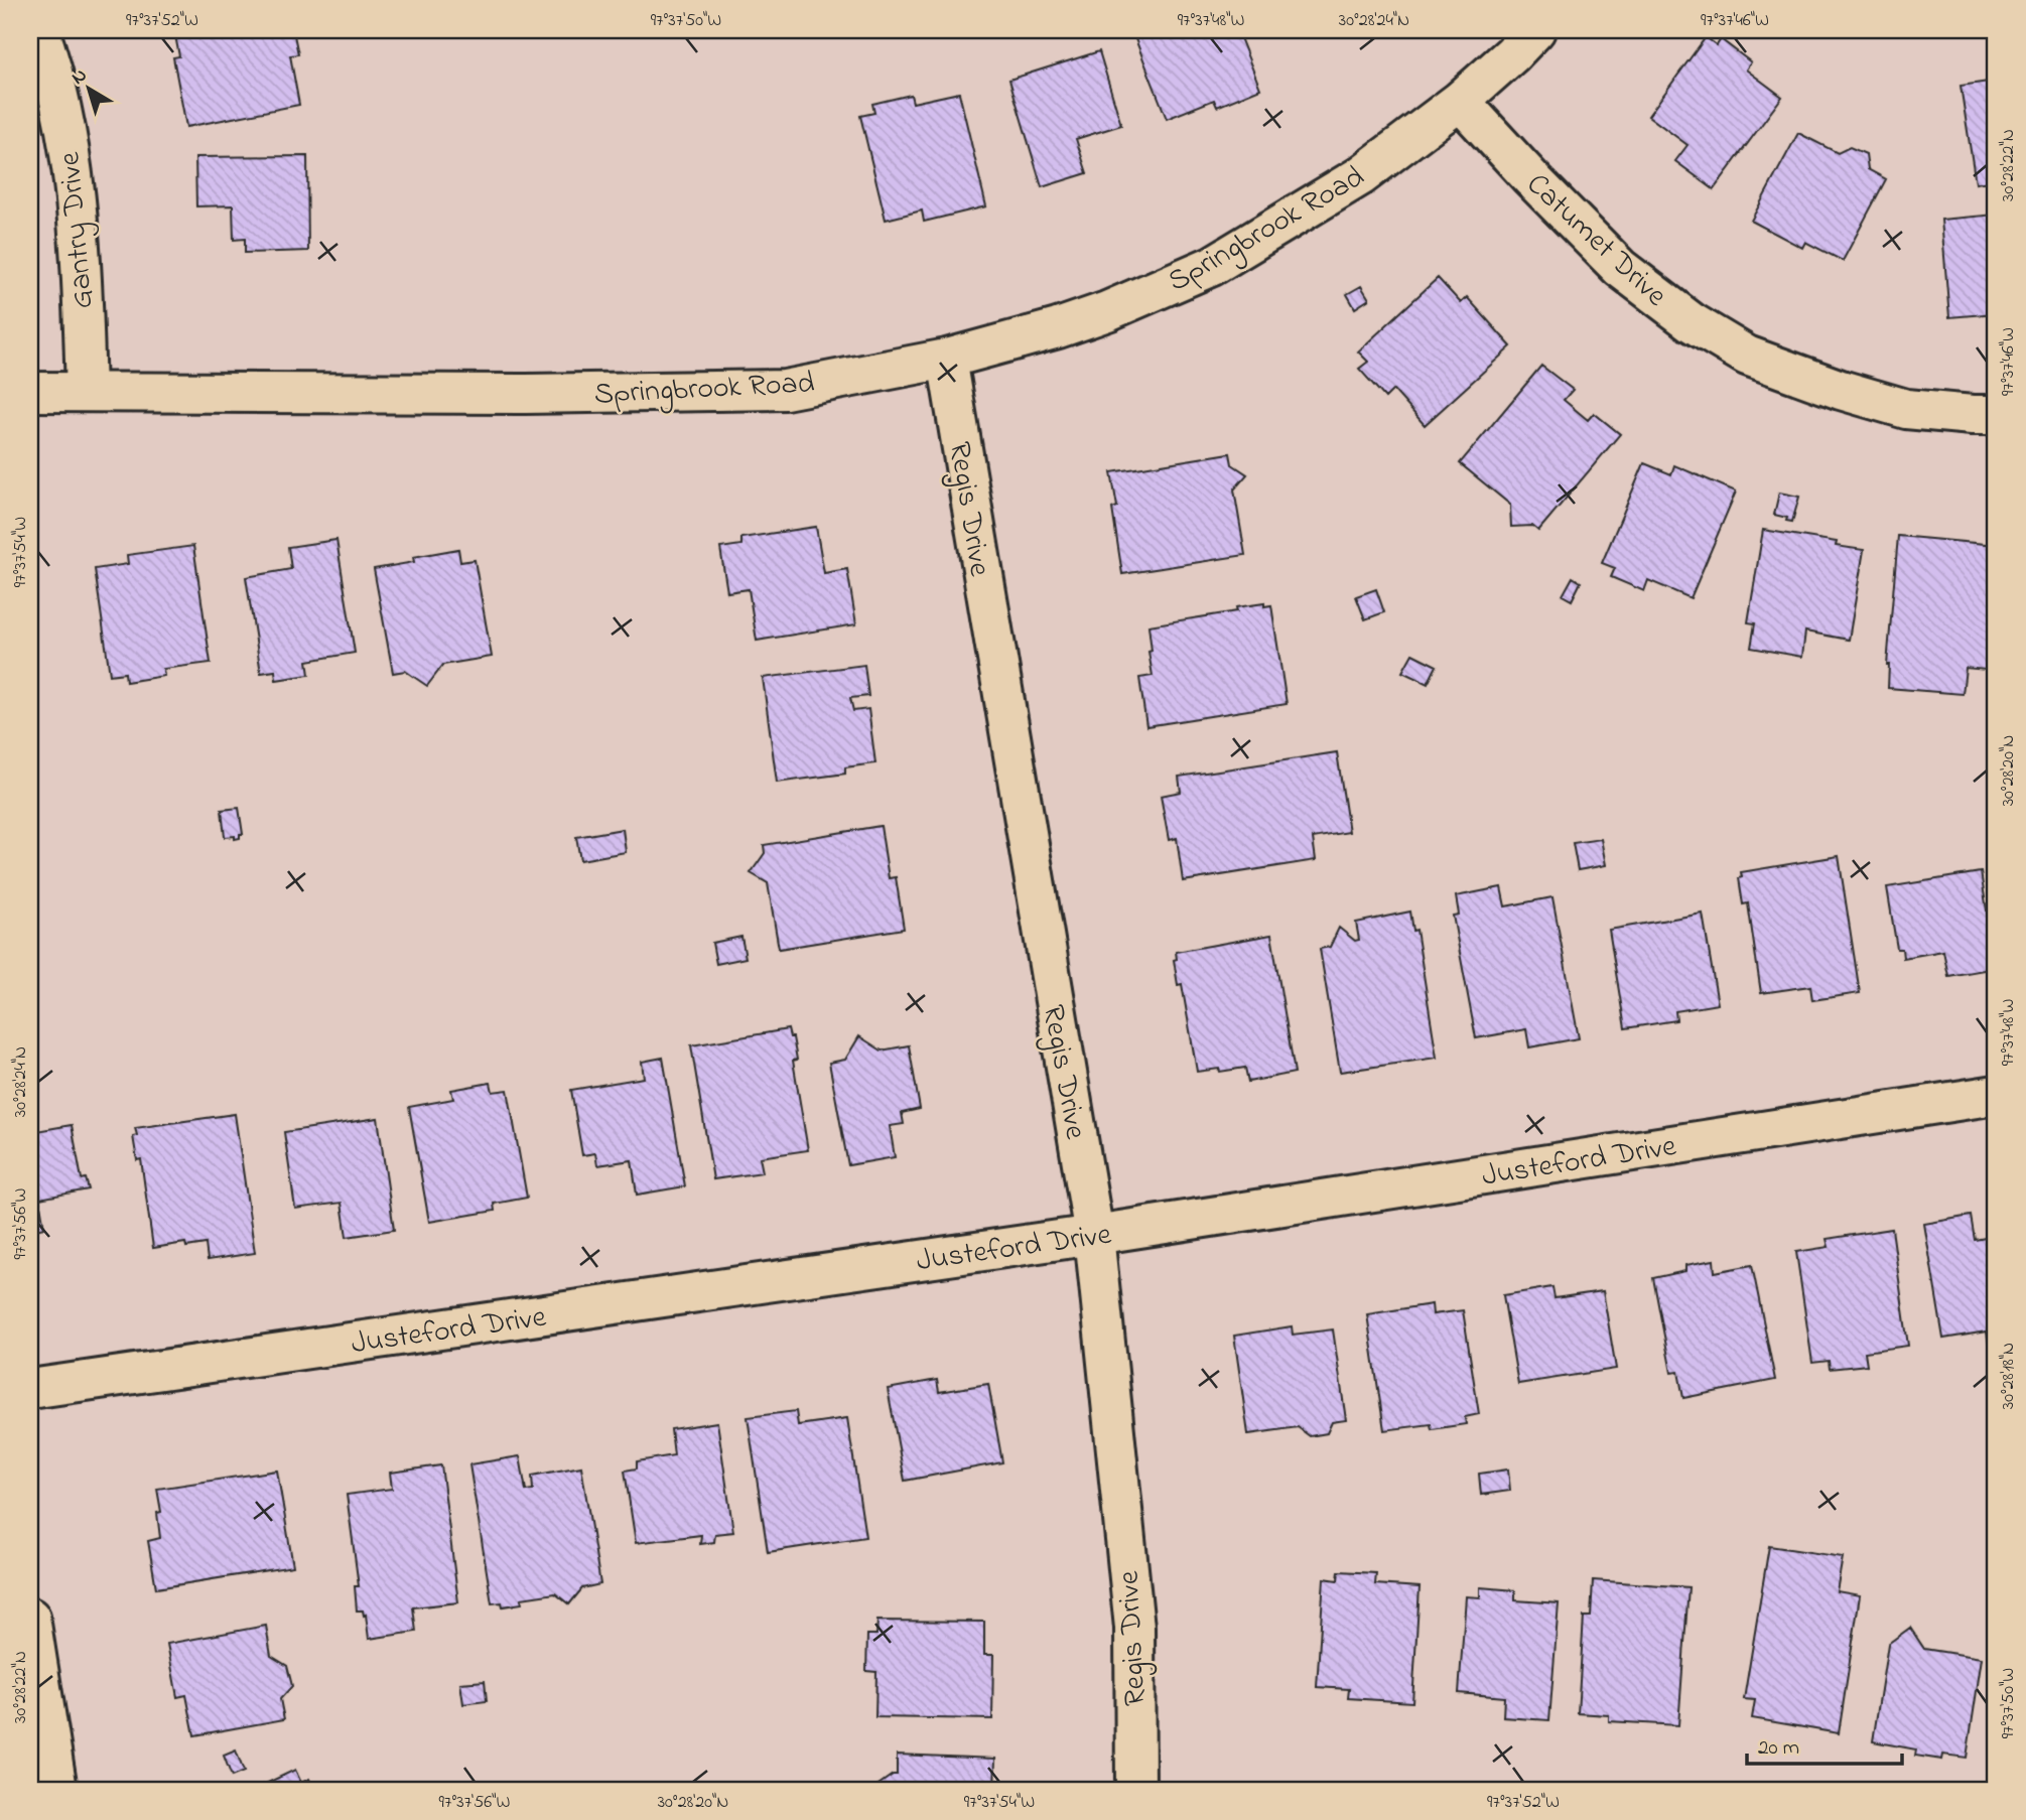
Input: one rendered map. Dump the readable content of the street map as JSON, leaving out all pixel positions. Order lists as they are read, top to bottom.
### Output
{
  "streets": {
    "street": [
      "Springbrook Road",
      "Gantry Drive",
      "Catumet Drive",
      "Regis Drive",
      "Justeford Drive"
    ]
  },
  "crossings": [
    ["Springbrook Road", "Gantry Drive"],
    ["Springbrook Road", "Catumet Drive"],
    ["Springbrook Road", "Regis Drive"],
    ["Regis Drive", "Justeford Drive"]
  ],
  "scale_bar": "20 m",
  "north": "top left",
  "coordinates": [
    "97°37'52\"W",
    "97°37'50\"W",
    "97°37'48\"W",
    "30°28'24\"N",
    "97°37'46\"W",
    "30°28'22\"N",
    "97°37'54\"W",
    "30°28'20\"N",
    "97°37'56\"W",
    "30°28'18\"N"
  ]
}
